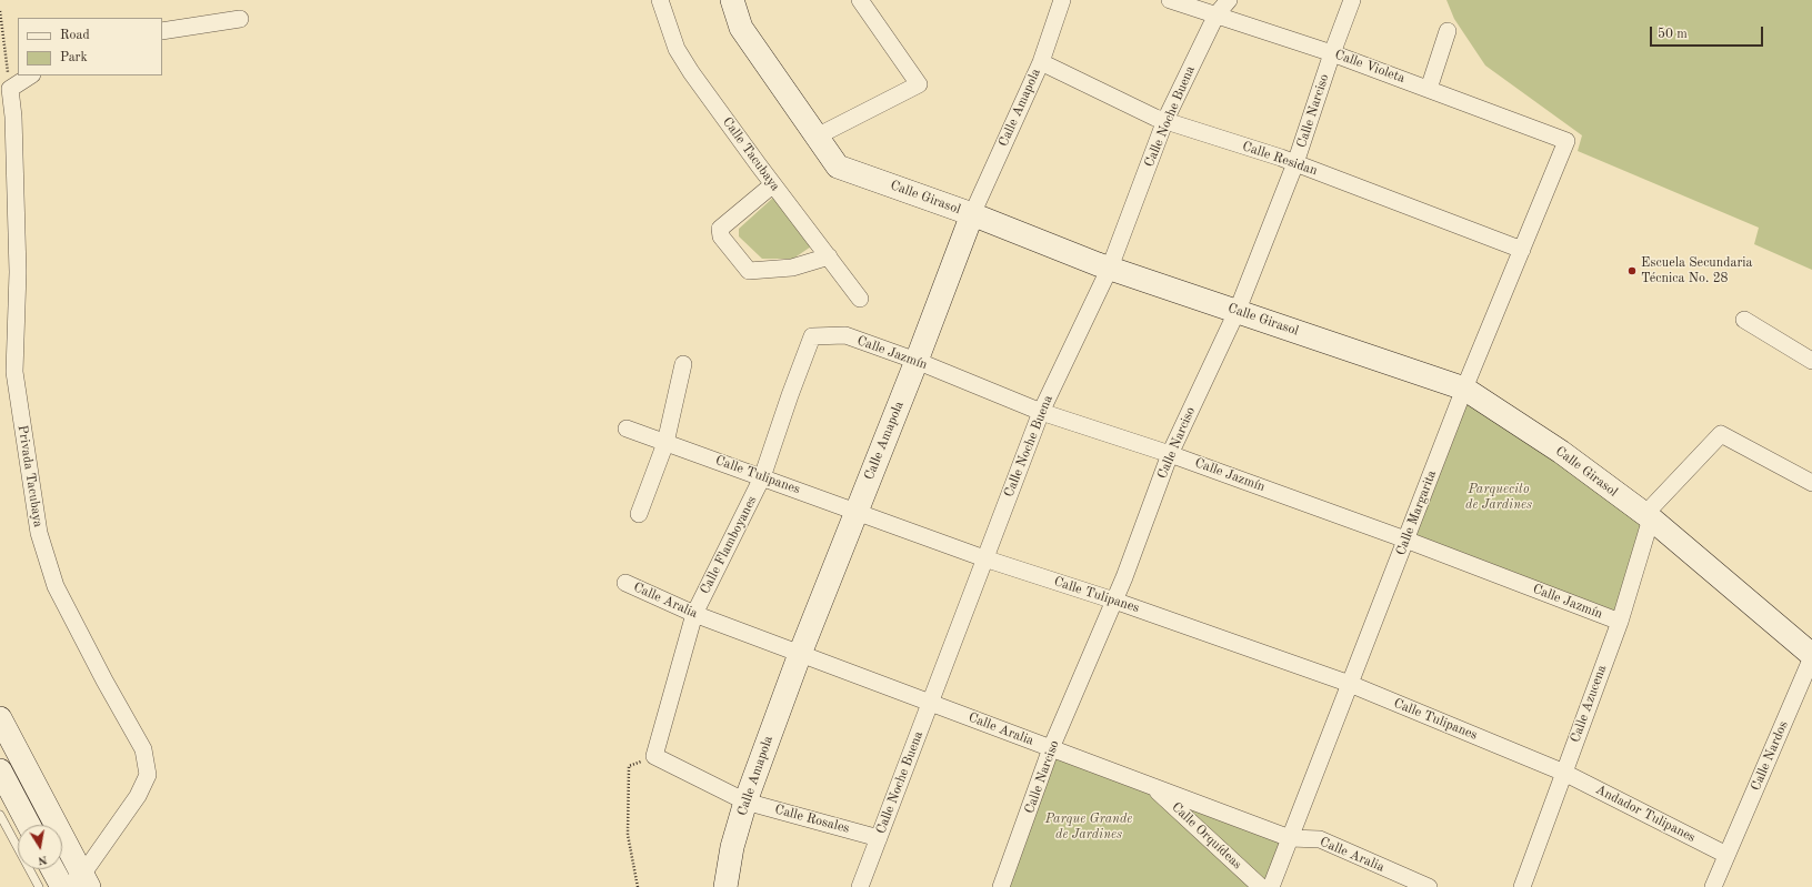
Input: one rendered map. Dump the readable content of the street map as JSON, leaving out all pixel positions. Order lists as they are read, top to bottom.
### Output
{
  "streets": {
    "street": [
      "Calle Violeta",
      "Calle Amapola",
      "Calle Narciso",
      "Calle Noche Buena",
      "Calle Tacubaya",
      "Calle Residan",
      "Calle Girasol",
      "Calle Jazmín",
      "Calle Tulipanes",
      "Privada Tacubaya",
      "Calle Margarita",
      "Calle Flamboyanes",
      "Calle Aralia",
      "Calle Azucena",
      "Calle Nardos",
      "Andador Tulipanes",
      "Calle Rosales",
      "Calle Orquídeas"
    ]
  },
  "crossings": [
    ["Calle Violeta", "Calle Narciso"],
    ["Calle Violeta", "Calle Noche Buena"],
    ["Calle Violeta", "Calle Margarita"],
    ["Calle Amapola", "Calle Residan"],
    ["Calle Amapola", "Calle Girasol"],
    ["Calle Amapola", "Calle Jazmín"],
    ["Calle Amapola", "Calle Tulipanes"],
    ["Calle Amapola", "Calle Aralia"],
    ["Calle Amapola", "Calle Rosales"],
    ["Calle Narciso", "Calle Residan"],
    ["Calle Narciso", "Calle Girasol"],
    ["Calle Narciso", "Calle Jazmín"],
    ["Calle Narciso", "Calle Tulipanes"],
    ["Calle Narciso", "Calle Aralia"],
    ["Calle Noche Buena", "Calle Residan"],
    ["Calle Noche Buena", "Calle Girasol"],
    ["Calle Noche Buena", "Calle Jazmín"],
    ["Calle Noche Buena", "Calle Tulipanes"],
    ["Calle Noche Buena", "Calle Aralia"],
    ["Calle Noche Buena", "Calle Rosales"],
    ["Calle Residan", "Calle Margarita"],
    ["Calle Girasol", "Calle Margarita"],
    ["Calle Girasol", "Calle Azucena"],
    ["Calle Girasol", "Calle Nardos"],
    ["Calle Jazmín", "Calle Margarita"],
    ["Calle Jazmín", "Calle Flamboyanes"],
    ["Calle Jazmín", "Calle Azucena"],
    ["Calle Tulipanes", "Calle Margarita"],
    ["Calle Tulipanes", "Calle Flamboyanes"],
    ["Calle Tulipanes", "Calle Azucena"],
    ["Calle Tulipanes", "Andador Tulipanes"],
    ["Calle Margarita", "Calle Aralia"],
    ["Calle Flamboyanes", "Calle Aralia"],
    ["Calle Flamboyanes", "Calle Rosales"],
    ["Calle Aralia", "Calle Orquídeas"],
    ["Calle Azucena", "Andador Tulipanes"],
    ["Calle Nardos", "Andador Tulipanes"]
  ],
  "parks": ["Parquecito de Jardines", "Parque Grande de Jardines"],
  "places": ["Escuela Secundaria Técnica No. 28"],
  "legend": ["Road", "Park"],
  "scale_bar": "50 m",
  "north": "bottom"
}
